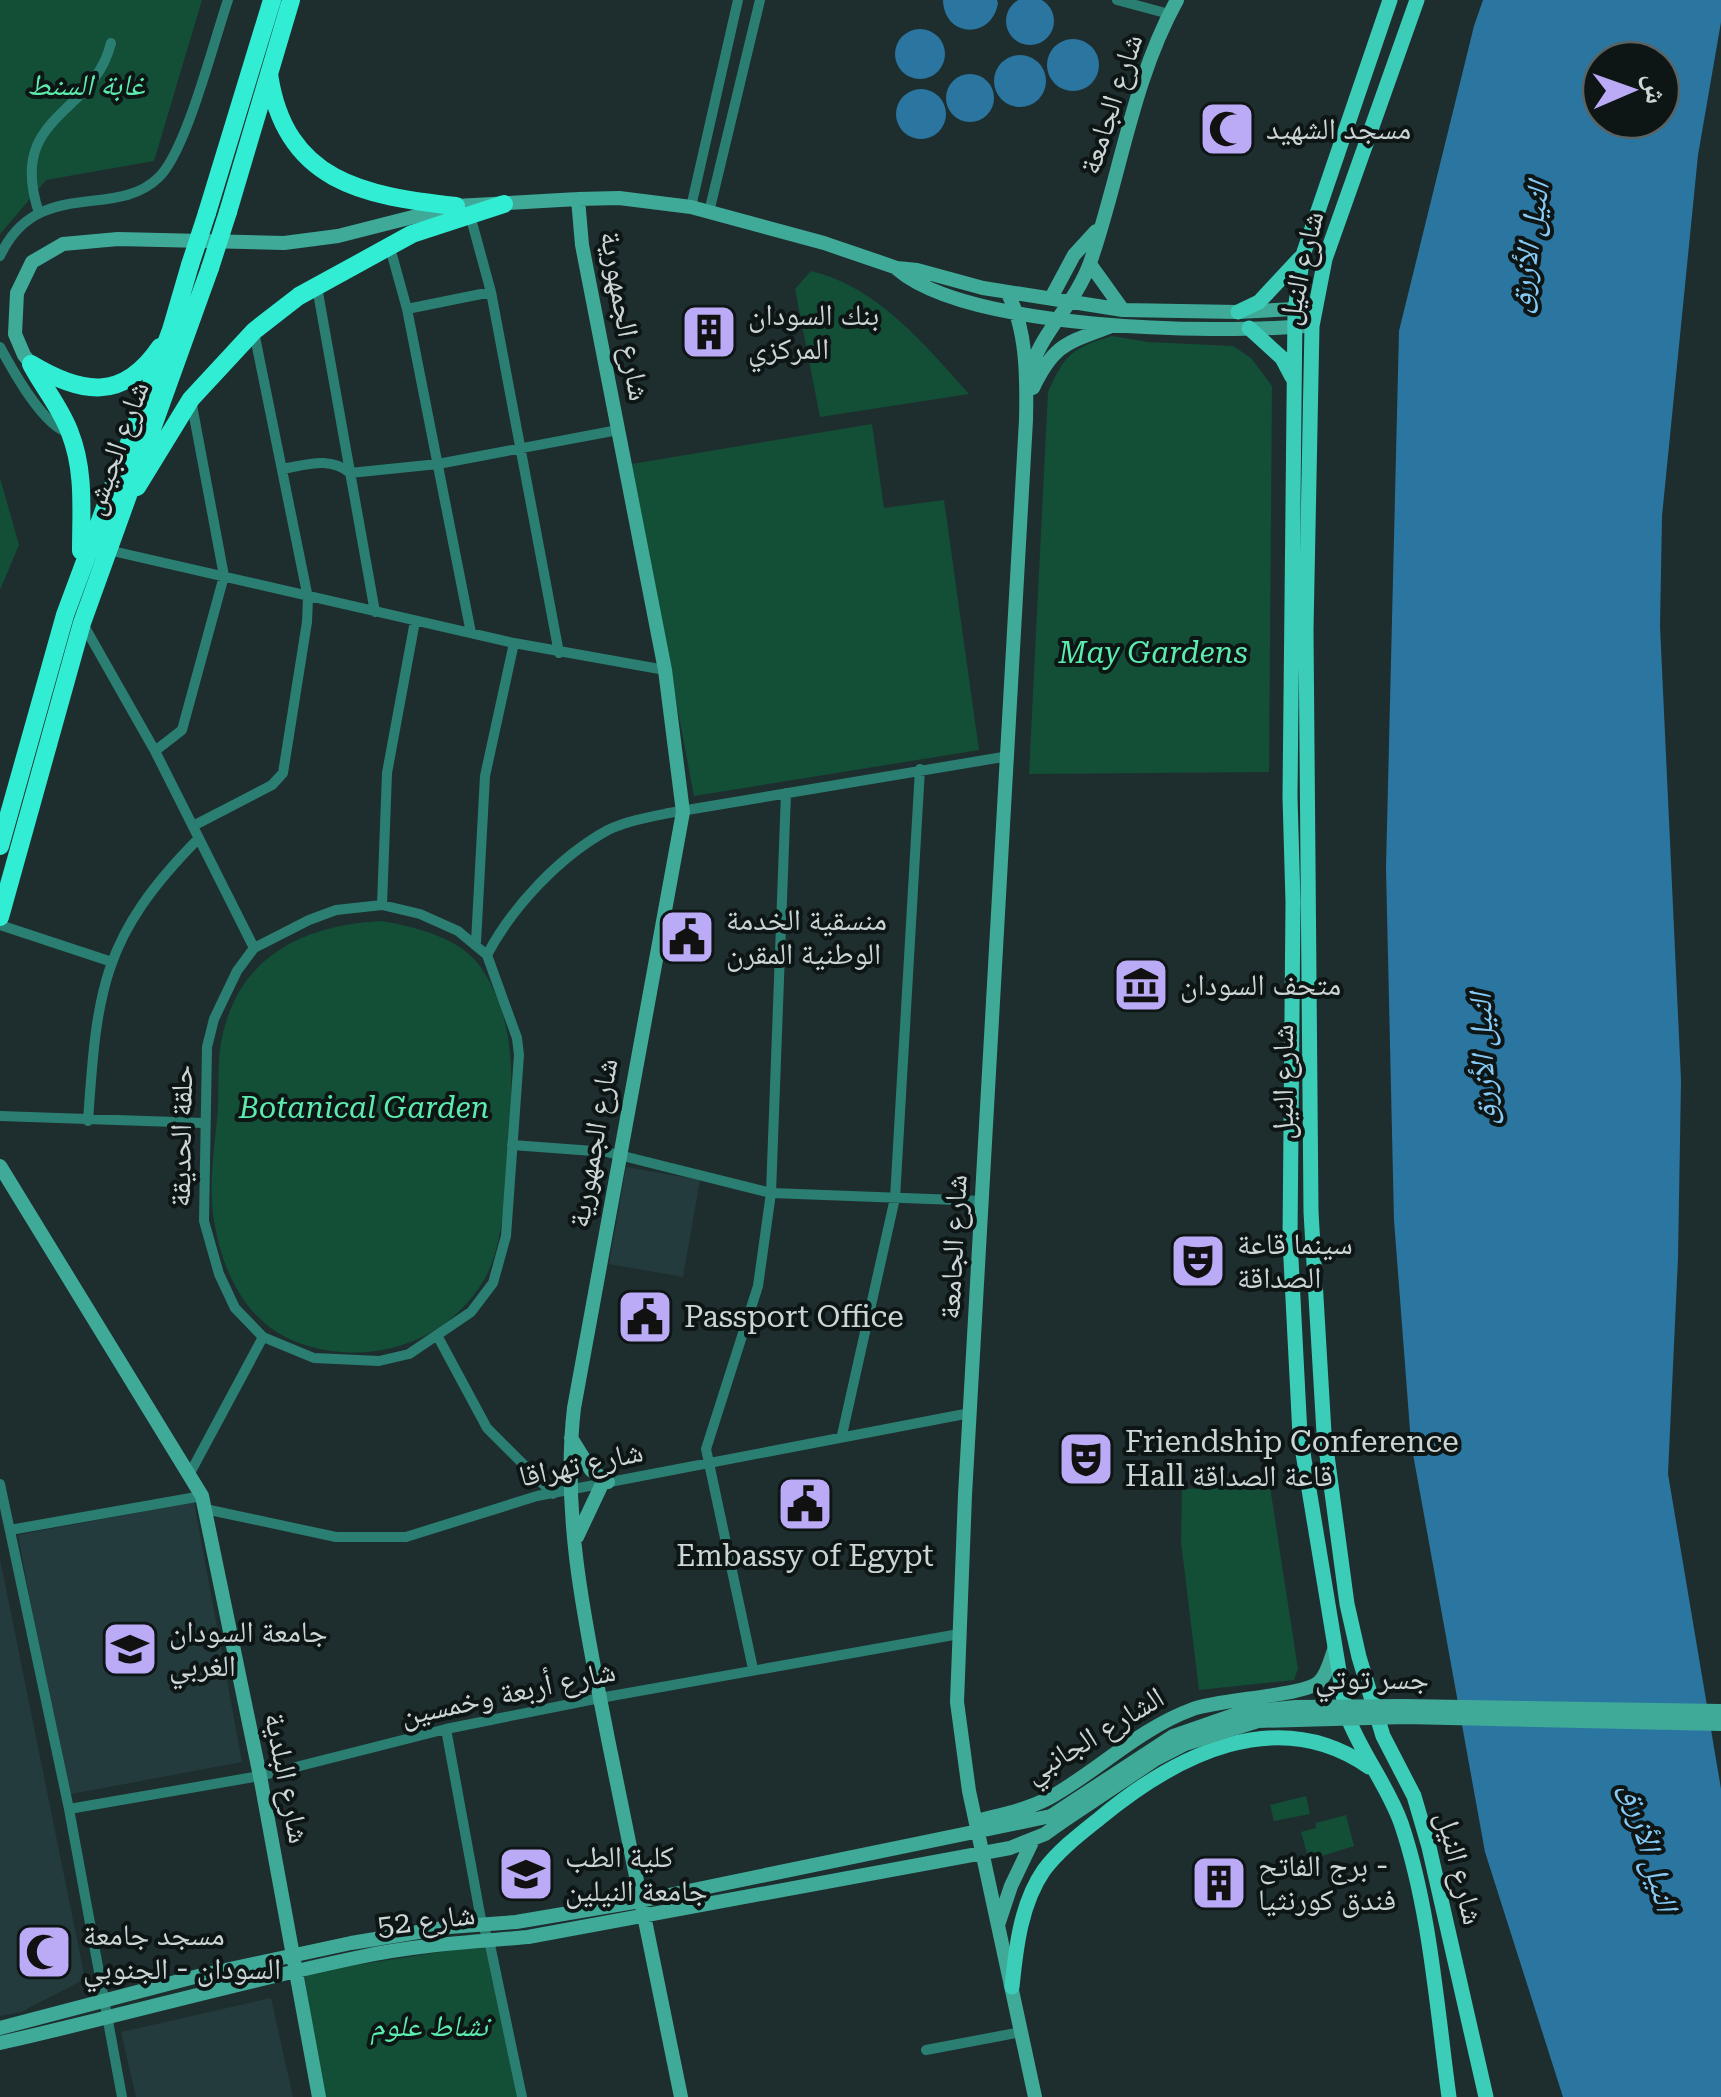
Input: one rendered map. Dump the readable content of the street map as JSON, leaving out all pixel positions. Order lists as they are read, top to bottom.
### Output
{
  "streets": {
    "highway": ["شارع الجيش"],
    "main road": [
      "شارع الجامعة",
      "شارع النيل",
      "شارع الجمهورية",
      "جسر توتي",
      "الشارع الجانبي",
      "شارع البلدية",
      "شارع 52"
    ],
    "street": ["حلقة الحديقة", "شارع تهراقا", "شارع أربعة وخمسين"]
  },
  "crossings": [
    ["شارع الجامعة", "شارع تهراقا"],
    ["شارع الجامعة", "شارع أربعة وخمسين"],
    ["شارع الجامعة", "الشارع الجانبي"],
    ["شارع الجامعة", "شارع 52"],
    ["شارع النيل", "الشارع الجانبي"],
    ["شارع الجمهورية", "شارع تهراقا"],
    ["شارع الجمهورية", "شارع أربعة وخمسين"],
    ["شارع الجمهورية", "شارع 52"],
    ["شارع تهراقا", "شارع البلدية"],
    ["شارع أربعة وخمسين", "شارع البلدية"],
    ["الشارع الجانبي", "شارع 52"],
    ["شارع البلدية", "شارع 52"]
  ],
  "water": ["النيل الأزرق"],
  "parks": [
    "غابة السنط",
    "May Gardens",
    "Botanical Garden",
    "نشاط علوم"
  ],
  "places": {
    "mosque": ["مسجد الشهيد", "مسجد جامعة السودان - الجنوبي"],
    "building": ["بنك السودان المركزي", "برج الفاتح - فندق كورنثيا"],
    "public building": ["منسقية الخدمة الوطنية المقرن", "Passport Office", "Embassy of Egypt"],
    "museum": ["متحف السودان"],
    "theatre": ["سينما قاعة الصداقة", "Friendship Conference Hall قاعة الصداقة"],
    "school or university": ["جامعة السودان الغربي", "كلية الطب جامعة النيلين"]
  },
  "north": "right"
}
